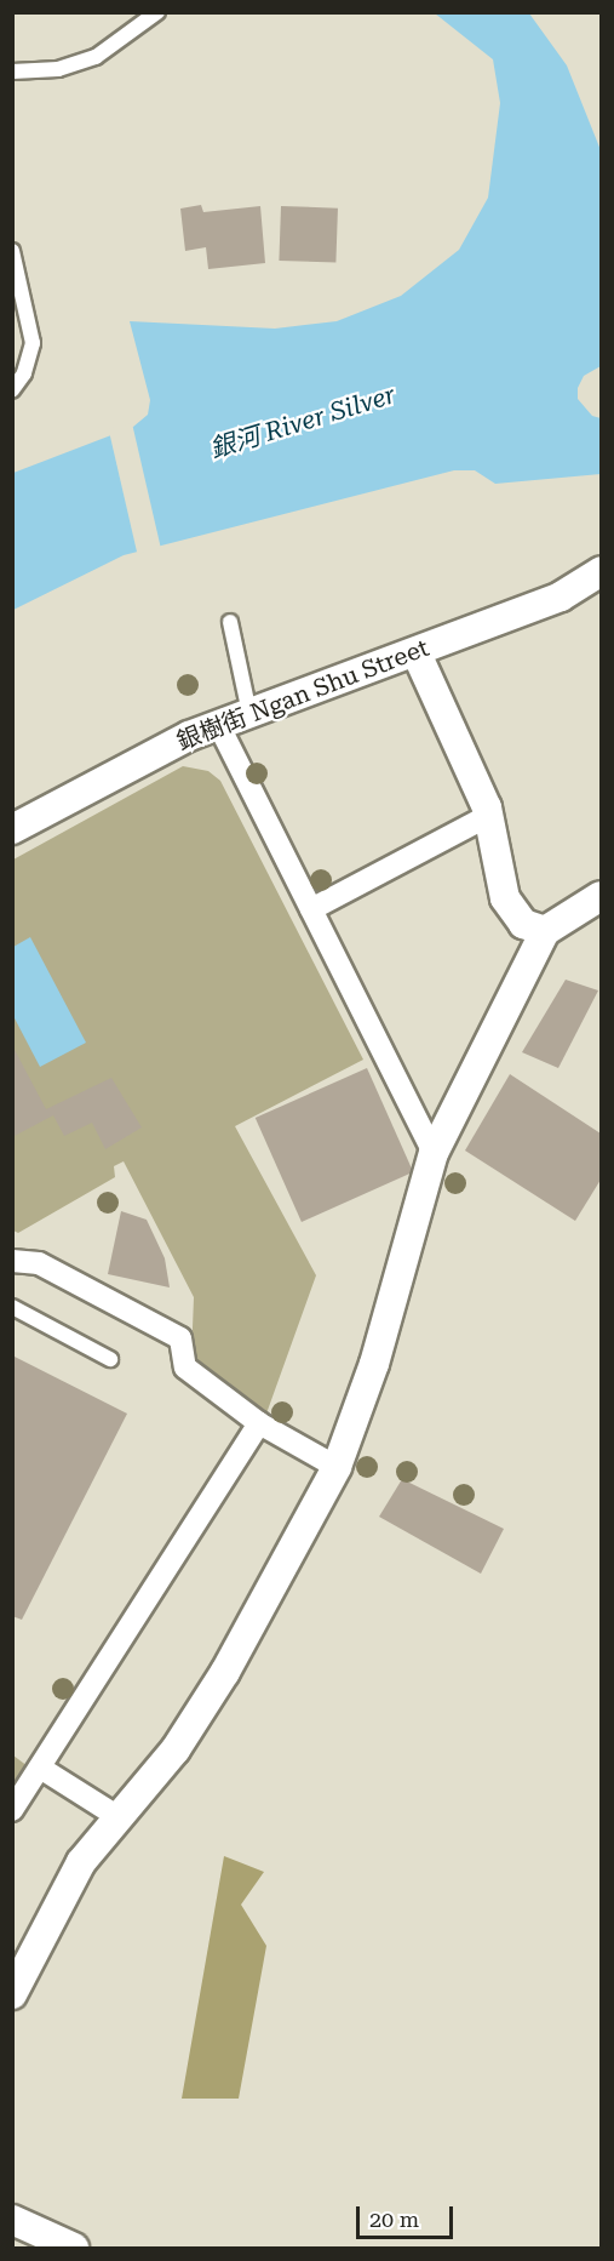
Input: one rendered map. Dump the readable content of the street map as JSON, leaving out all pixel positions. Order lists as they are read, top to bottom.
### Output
{
  "streets": {
    "street": ["銀樹街 Ngan Shu Street"]
  },
  "water": ["銀河 River Silver"],
  "scale_bar": "20 m"
}
